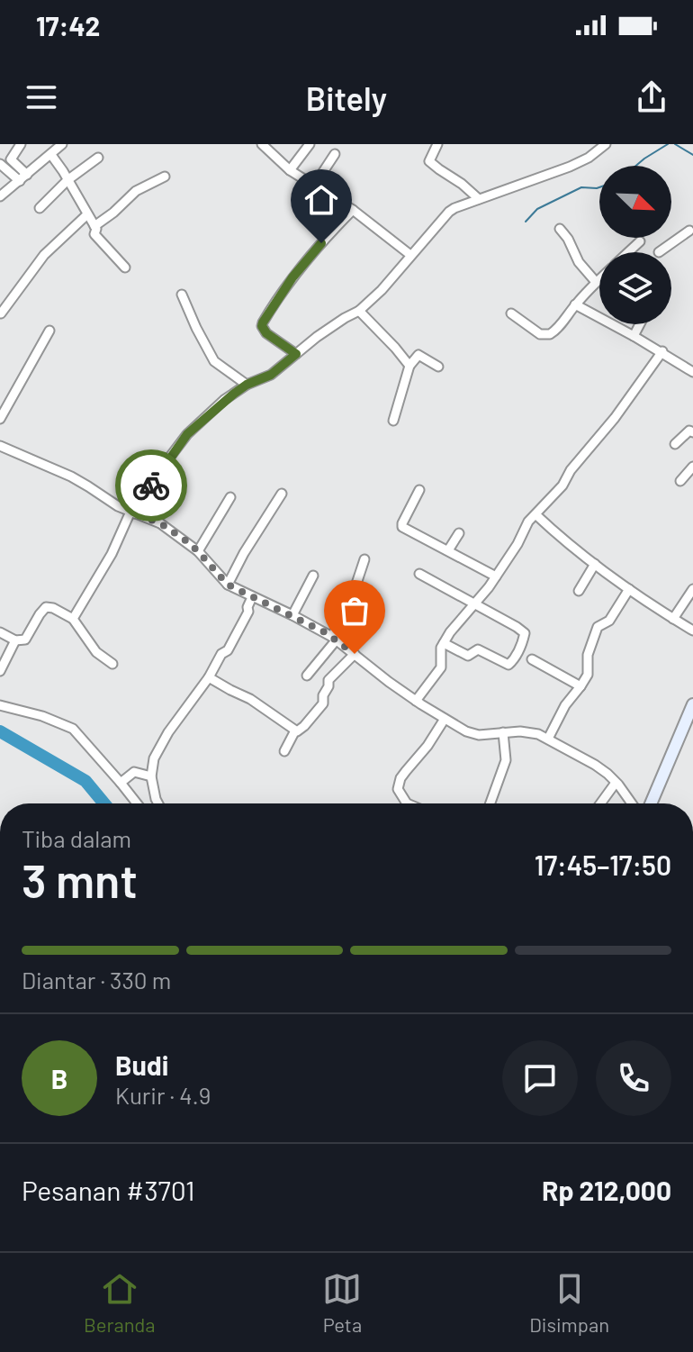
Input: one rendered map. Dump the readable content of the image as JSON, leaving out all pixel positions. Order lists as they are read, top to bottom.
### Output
{
  "north": "bottom right",
  "page": {
    "status": "17:42",
    "header": "Bitely",
    "heading": ["3 mnt", "Tiba dalam", "17:45–17:50"],
    "panel": [
      "Budi",
      "Kurir · 4.9",
      "Pesanan #3701",
      "Rp 212,000"
    ],
    "bar": "Diantar · 330 m",
    "round": "B",
    "tabs": ["Beranda", "Peta", "Disimpan"]
  }
}
